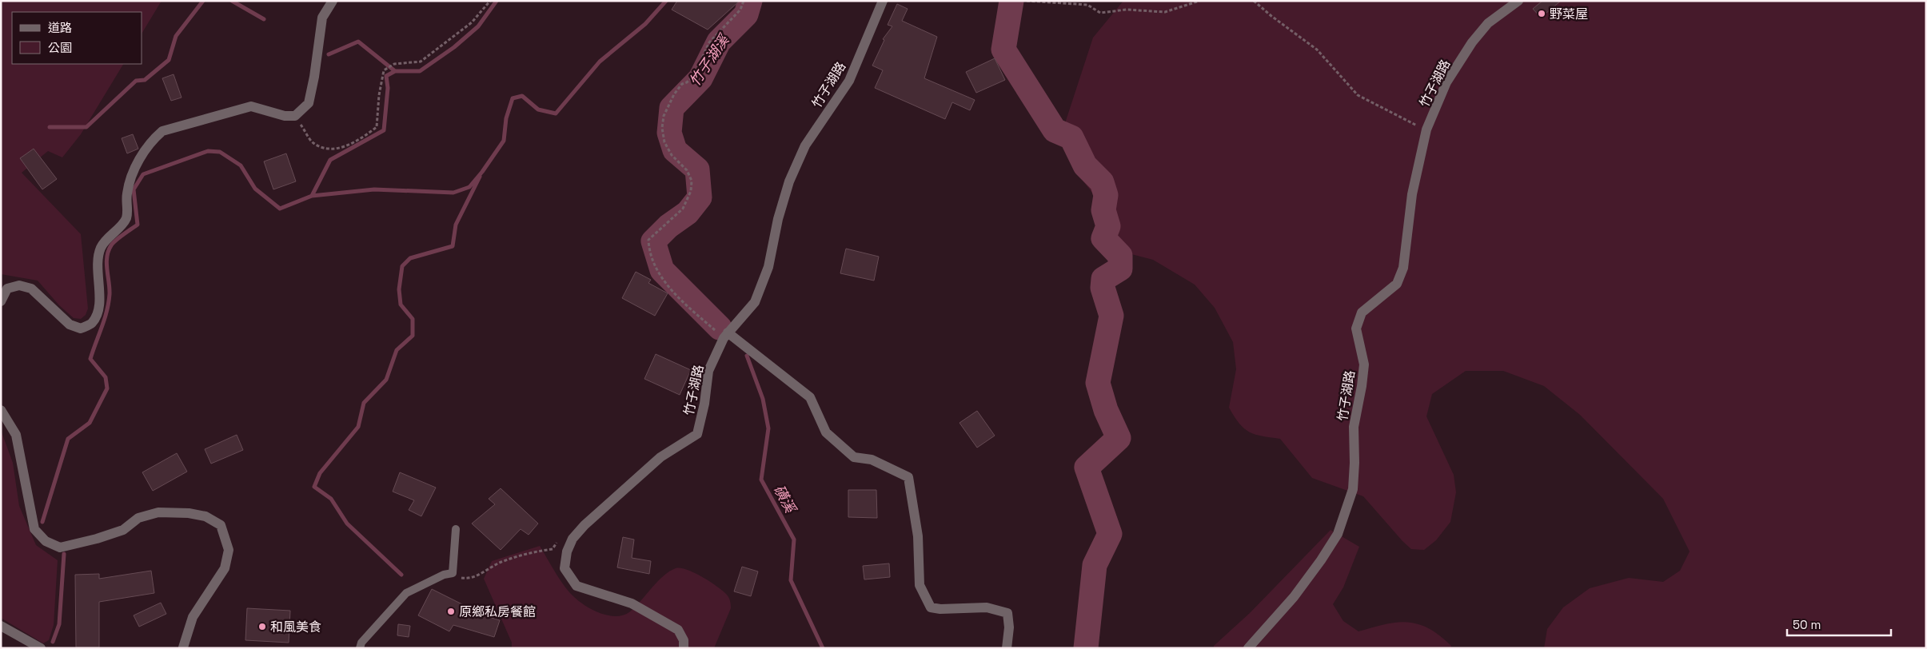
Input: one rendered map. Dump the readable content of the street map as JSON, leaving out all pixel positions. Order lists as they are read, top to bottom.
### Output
{
  "streets": {
    "street": ["竹子湖路"]
  },
  "water": ["竹子湖溪", "磺溪"],
  "places": ["野菜屋", "原鄉私房餐館", "和風美食"],
  "legend": ["道路", "公園"],
  "scale_bar": "50 m"
}
